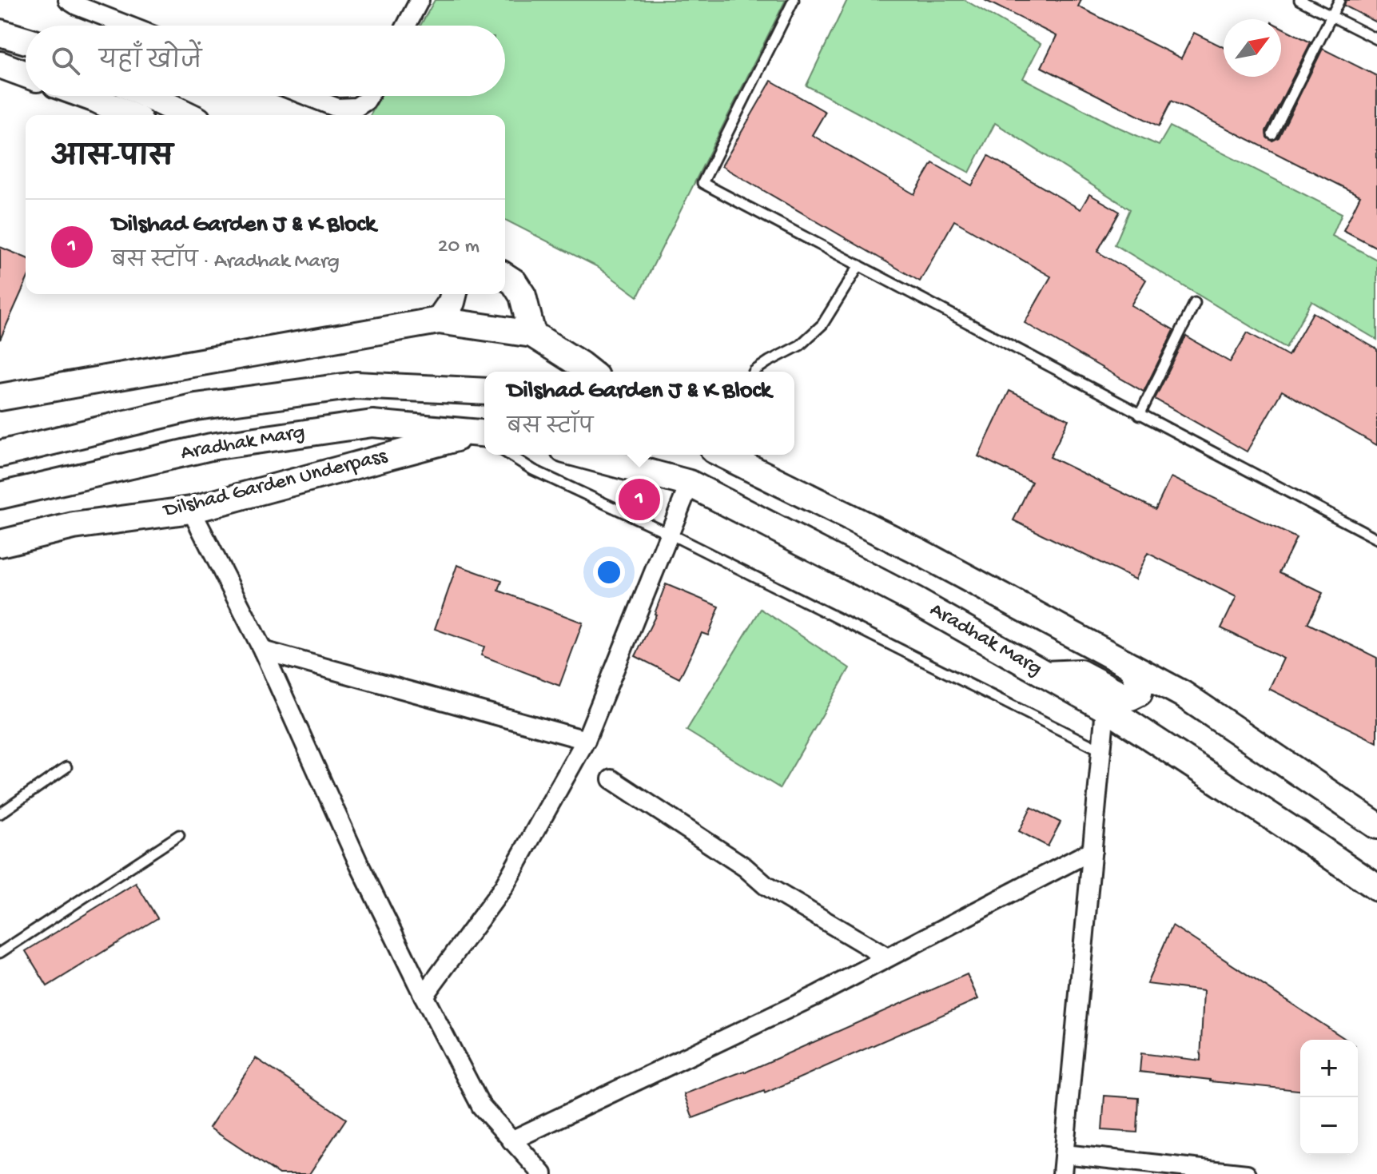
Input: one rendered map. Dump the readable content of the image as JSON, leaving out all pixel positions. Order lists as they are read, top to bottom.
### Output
{
  "streets": {
    "main road": ["Aradhak Marg", "Dilshad Garden Underpass"]
  },
  "crossings": [
    ["Aradhak Marg", "Dilshad Garden Underpass"]
  ],
  "north": "top right",
  "page": {
    "search": "यहाँ खोजें",
    "heading": "आस-पास",
    "list": [
      {
        "mark": "1",
        "name": "Dilshad Garden J & K Block",
        "note": "बस स्टॉप · Aradhak Marg",
        "value": "20 m"
      }
    ],
    "popup": ["Dilshad Garden J & K Block", "बस स्टॉप"],
    "pins": "1",
    "map_buttons": ["+", "−"]
  }
}
